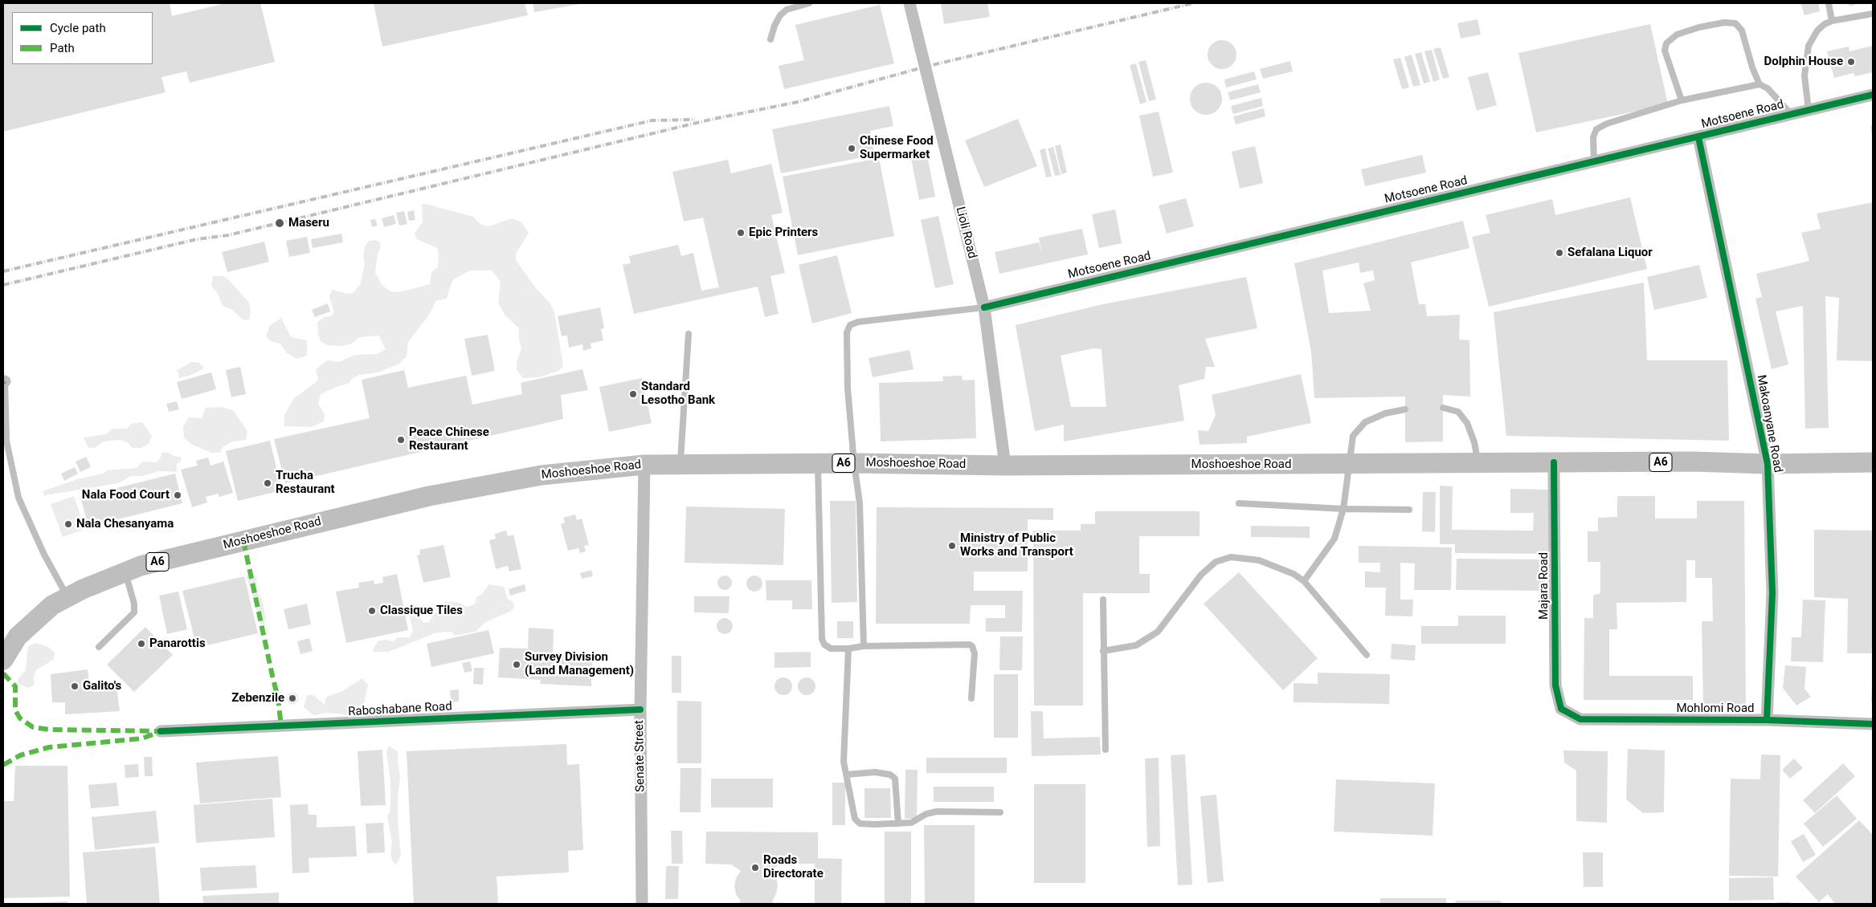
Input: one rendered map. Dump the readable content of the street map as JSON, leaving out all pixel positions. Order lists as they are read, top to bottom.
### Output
{
  "streets": {
    "main road": ["A6", "Moshoeshoe Road"],
    "street": [
      "Motsoene Road",
      "Lioli Road",
      "Makoanyane Road",
      "Majara Road",
      "Mohlomi Road",
      "Raboshabane Road",
      "Senate Street"
    ]
  },
  "crossings": [
    ["Motsoene Road", "Lioli Road"],
    ["Motsoene Road", "Makoanyane Road"],
    ["Lioli Road", "Moshoeshoe Road"],
    ["Makoanyane Road", "Moshoeshoe Road"],
    ["Makoanyane Road", "Mohlomi Road"],
    ["Moshoeshoe Road", "Majara Road"],
    ["Moshoeshoe Road", "Senate Street"],
    ["Majara Road", "Mohlomi Road"],
    ["Raboshabane Road", "Senate Street"]
  ],
  "places": [
    "Dolphin House",
    "Chinese Food Supermarket",
    "Maseru",
    "Epic Printers",
    "Sefalana Liquor",
    "Standard Lesotho Bank",
    "Peace Chinese Restaurant",
    "Trucha Restaurant",
    "Nala Food Court",
    "Nala Chesanyama",
    "Ministry of Public Works and Transport",
    "Classique Tiles",
    "Panarottis",
    "Survey Division (Land Management)",
    "Galito's",
    "Zebenzile",
    "Roads Directorate"
  ],
  "legend": ["Cycle path", "Path"]
}
